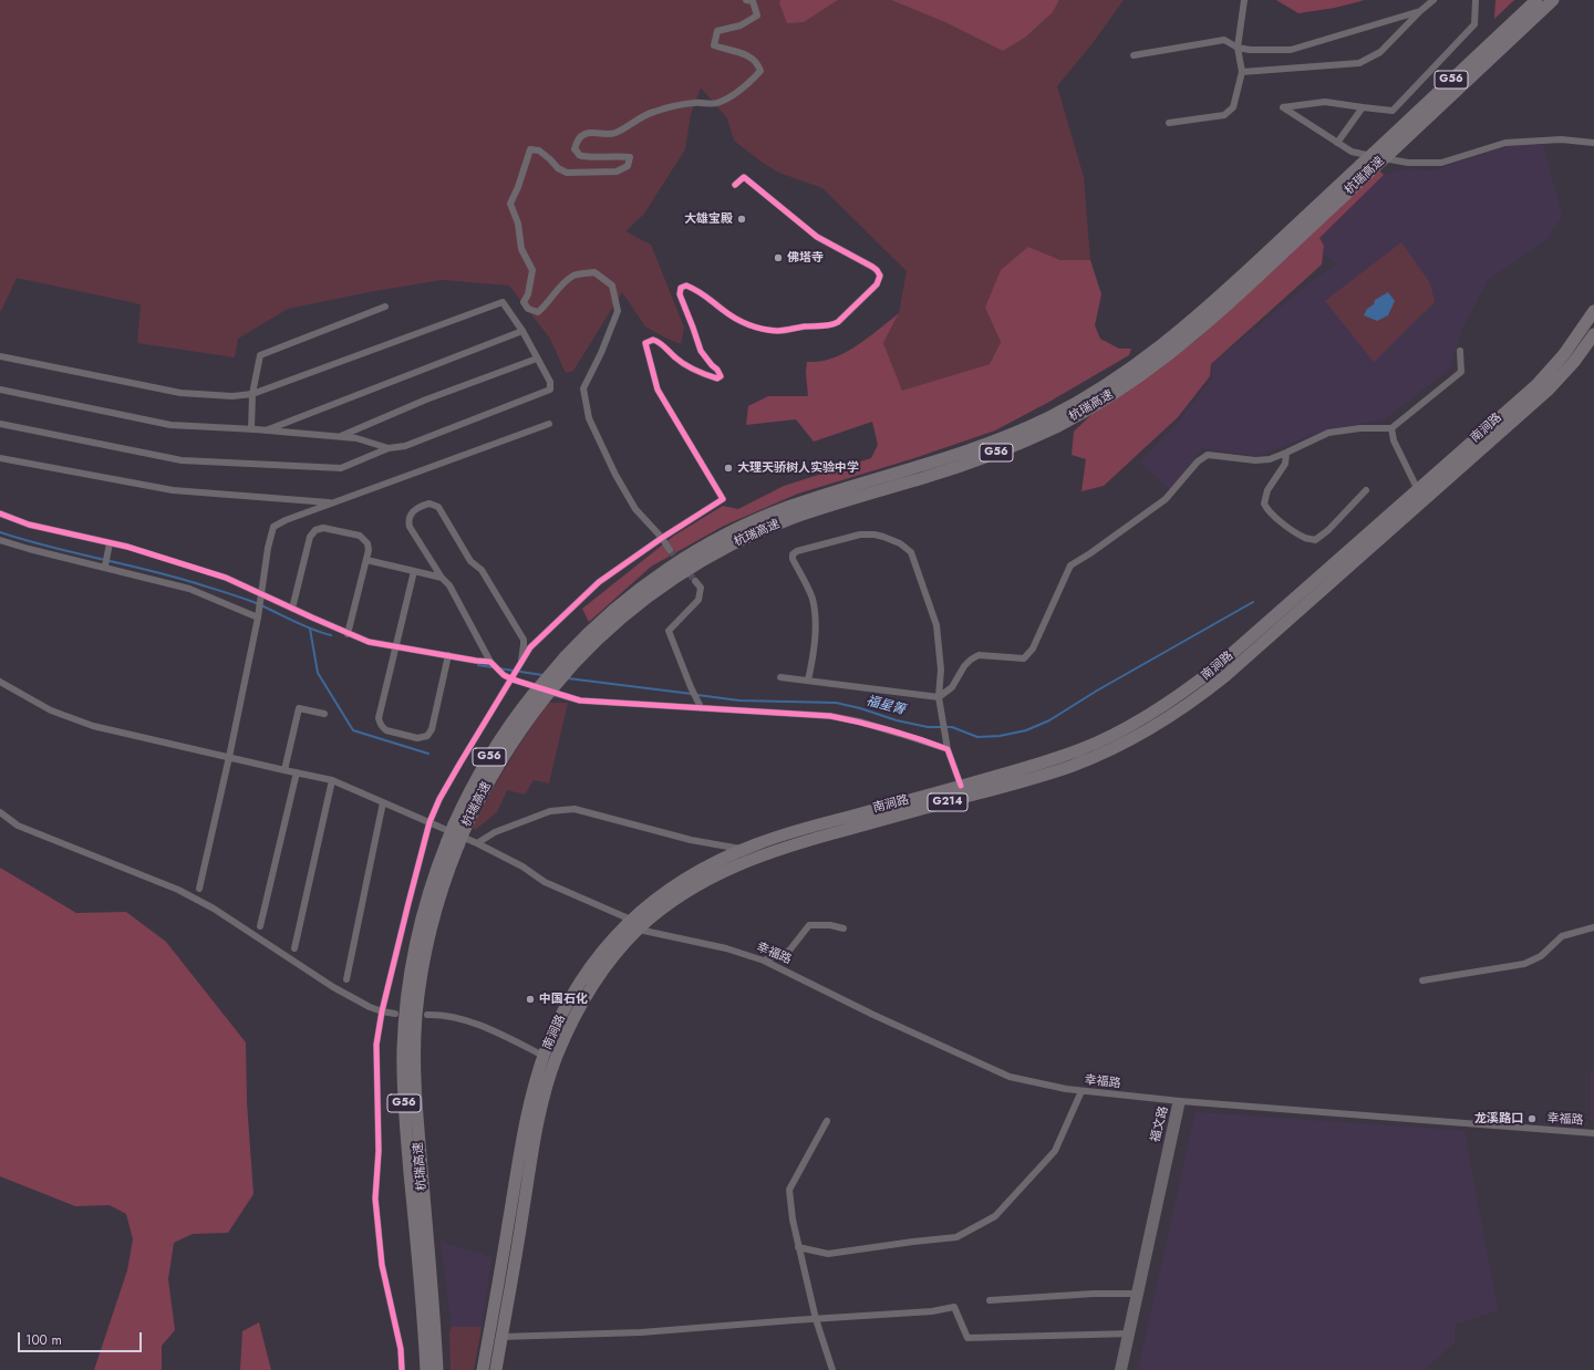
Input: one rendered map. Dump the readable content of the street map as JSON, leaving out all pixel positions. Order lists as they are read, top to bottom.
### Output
{
  "streets": {
    "highway": [
      "G56",
      "杭瑞高速",
      "南涧路",
      "G214"
    ],
    "street": ["幸福路", "福文路"]
  },
  "crossings": [
    ["南涧路", "幸福路"],
    ["幸福路", "福文路"]
  ],
  "water": ["福星箐"],
  "places": [
    "大雄宝殿",
    "佛塔寺",
    "大理天骄树人实验中学",
    "中国石化",
    "龙溪路口"
  ],
  "scale_bar": "100 m"
}
